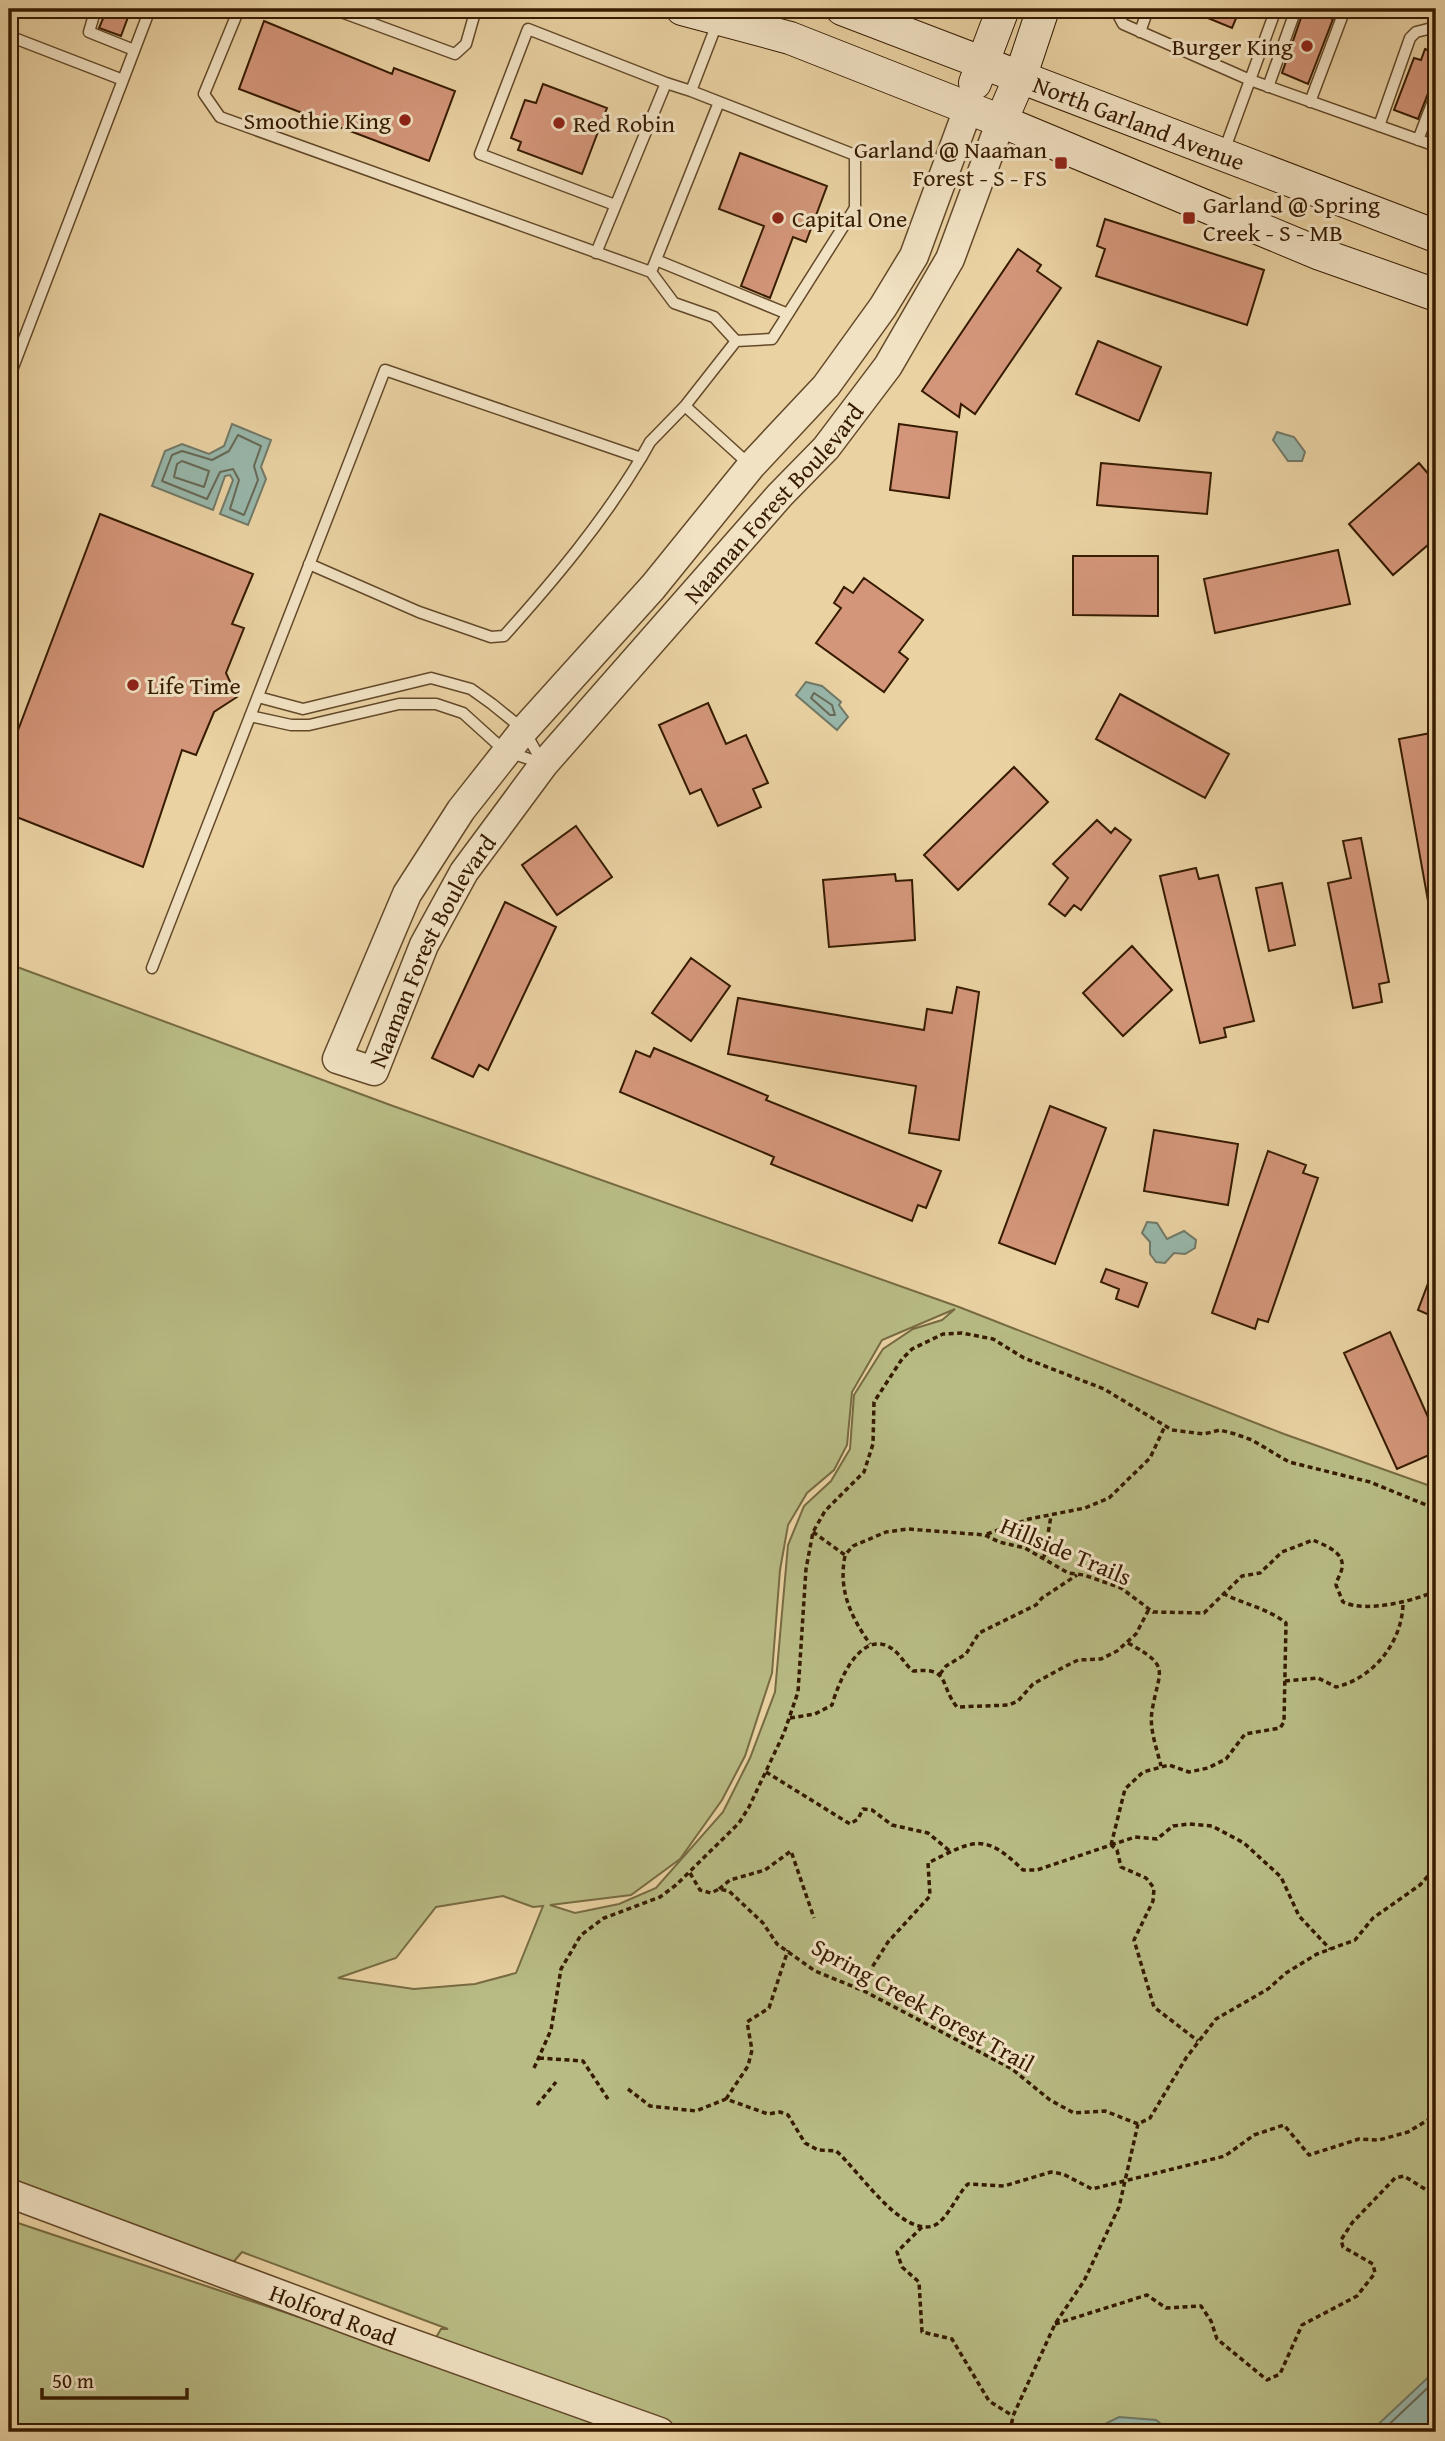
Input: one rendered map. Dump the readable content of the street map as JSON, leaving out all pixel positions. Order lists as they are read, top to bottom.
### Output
{
  "streets": {
    "main road": ["North Garland Avenue", "Naaman Forest Boulevard"],
    "street": ["Holford Road"],
    "path": ["Hillside Trails", "Spring Creek Forest Trail"]
  },
  "crossings": [
    ["North Garland Avenue", "Naaman Forest Boulevard"]
  ],
  "places": {
    "other": [
      "Burger King",
      "Smoothie King",
      "Red Robin",
      "Capital One",
      "Life Time"
    ],
    "transit": ["Garland @ Naaman Forest - S - FS", "Garland @ Spring Creek - S - MB"]
  },
  "scale_bar": "50 m"
}
